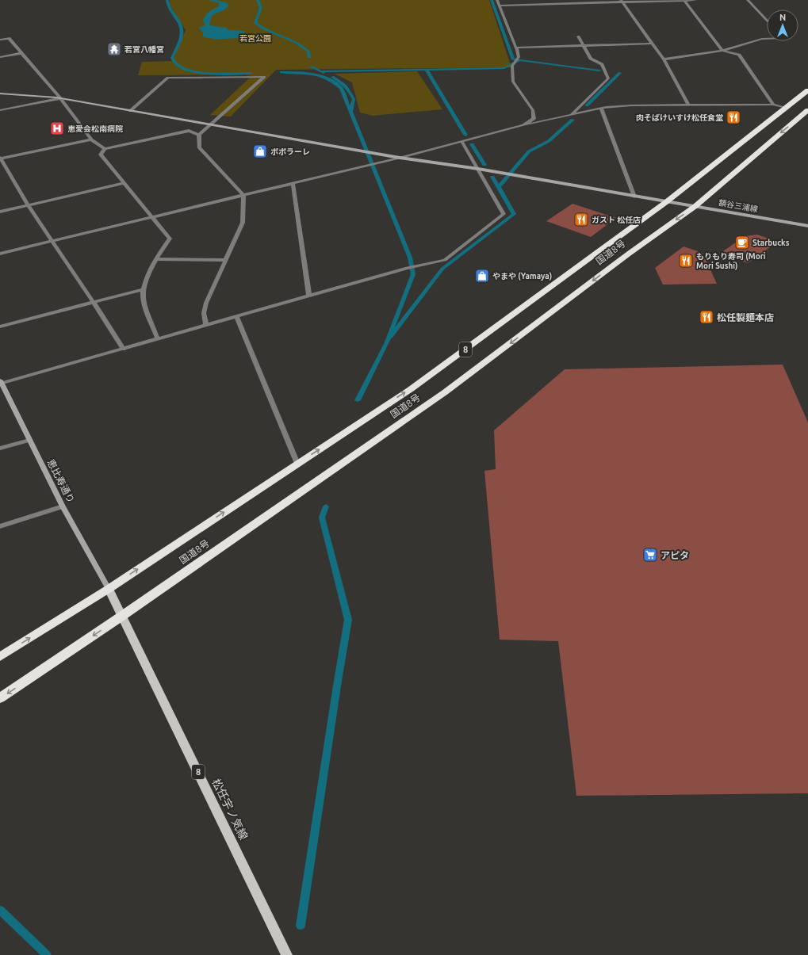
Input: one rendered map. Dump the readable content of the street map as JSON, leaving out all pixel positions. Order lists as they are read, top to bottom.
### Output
{
  "streets": {
    "highway": ["国道8号", "8"],
    "main road": ["松任宇ノ気線"],
    "street": ["額谷三浦線", "恵比寿通り"]
  },
  "crossings": [
    ["額谷三浦線", "国道8号"],
    ["国道8号", "恵比寿通り"],
    ["国道8号", "松任宇ノ気線"],
    ["恵比寿通り", "松任宇ノ気線"]
  ],
  "parks": ["若宮公園"],
  "places": {
    "temple": ["若宮八幡宮"],
    "restaurant": [
      "肉そばけいすけ松任食堂",
      "ガスト 松任店",
      "もりもり寿司 (Mori Mori Sushi)",
      "松任製麺本店"
    ],
    "hospital": ["恵愛会松南病院"],
    "shop": ["ポポラーレ", "やまや (Yamaya)"],
    "cafe": ["Starbucks"],
    "supermarket": ["アピタ"]
  },
  "north": "top"
}
